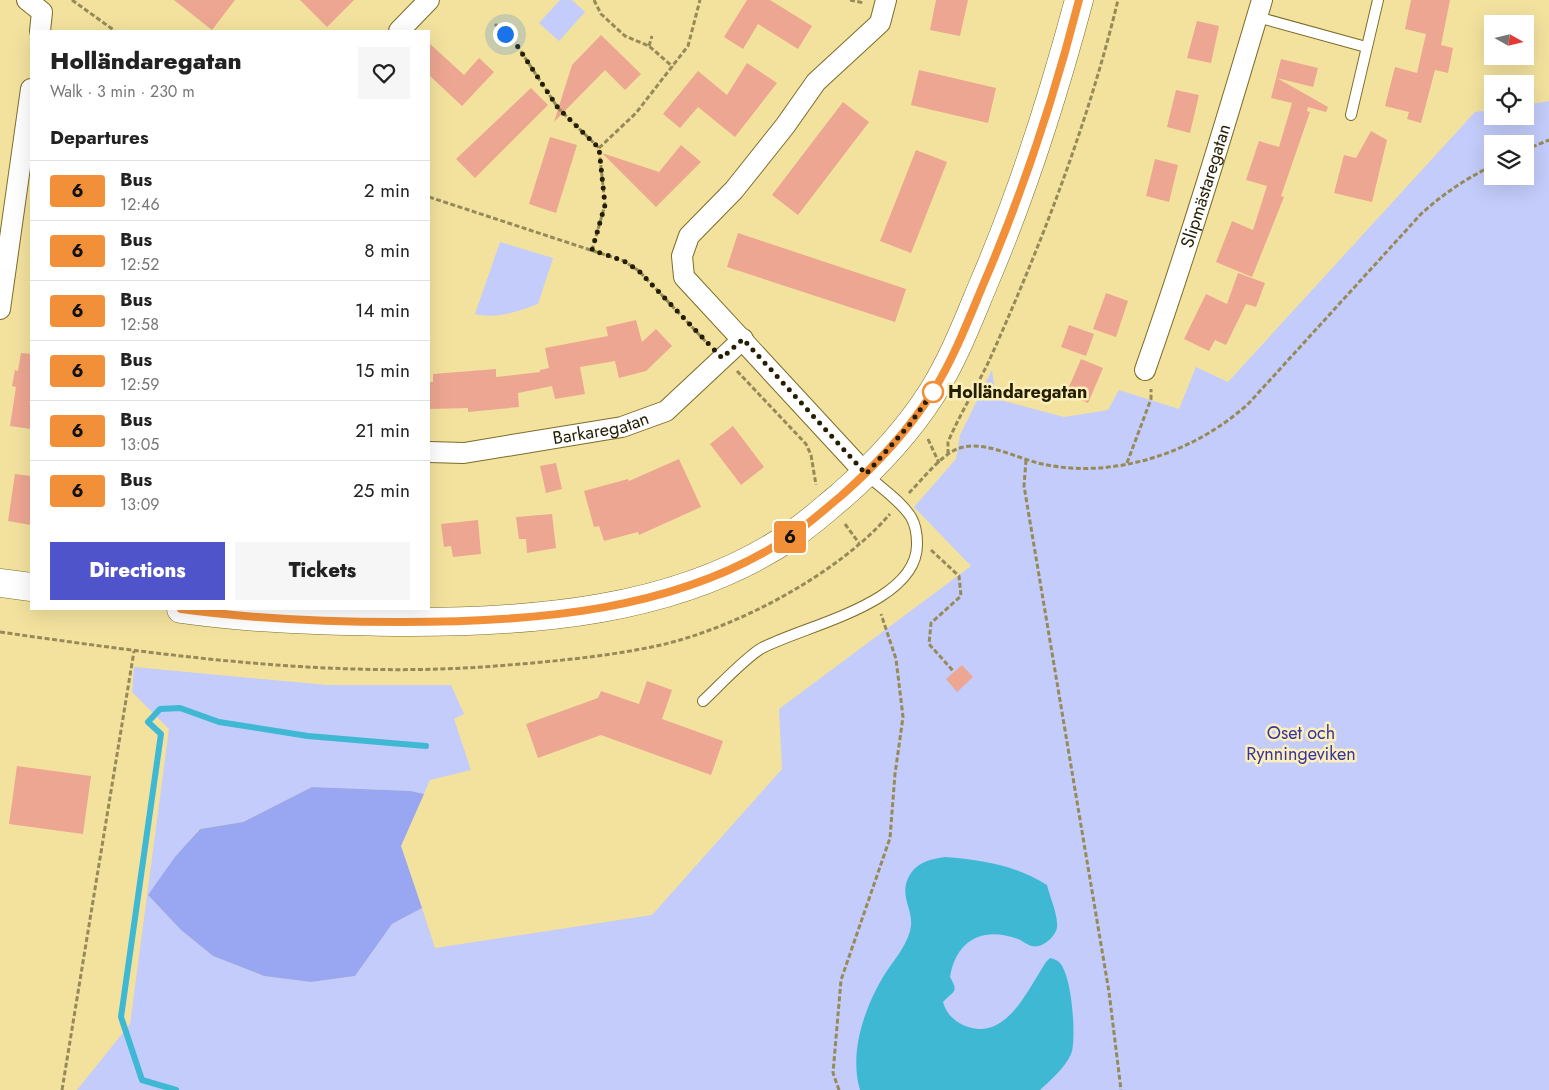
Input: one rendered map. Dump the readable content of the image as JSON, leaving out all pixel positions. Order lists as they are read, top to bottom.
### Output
{
  "streets": {
    "street": ["Slipmästaregatan", "Barkaregatan"]
  },
  "parks": ["Oset och Rynningeviken"],
  "places": ["Holländaregatan"],
  "lines": ["bus line 6"],
  "north": "right",
  "page": {
    "on_map": "6",
    "heading": [
      ["Holländaregatan", "Walk · 3 min · 230 m"],
      "Departures"
    ],
    "list": [
      {
        "mark": "6",
        "name": "Bus",
        "note": "12:46",
        "value": "2 min"
      },
      {
        "mark": "6",
        "name": "Bus",
        "note": "12:52",
        "value": "8 min"
      },
      {
        "mark": "6",
        "name": "Bus",
        "note": "12:58",
        "value": "14 min"
      },
      {
        "mark": "6",
        "name": "Bus",
        "note": "12:59",
        "value": "15 min"
      },
      {
        "mark": "6",
        "name": "Bus",
        "note": "13:05",
        "value": "21 min"
      },
      {
        "mark": "6",
        "name": "Bus",
        "note": "13:09",
        "value": "25 min"
      }
    ],
    "buttons": ["Directions", "Tickets"]
  }
}
